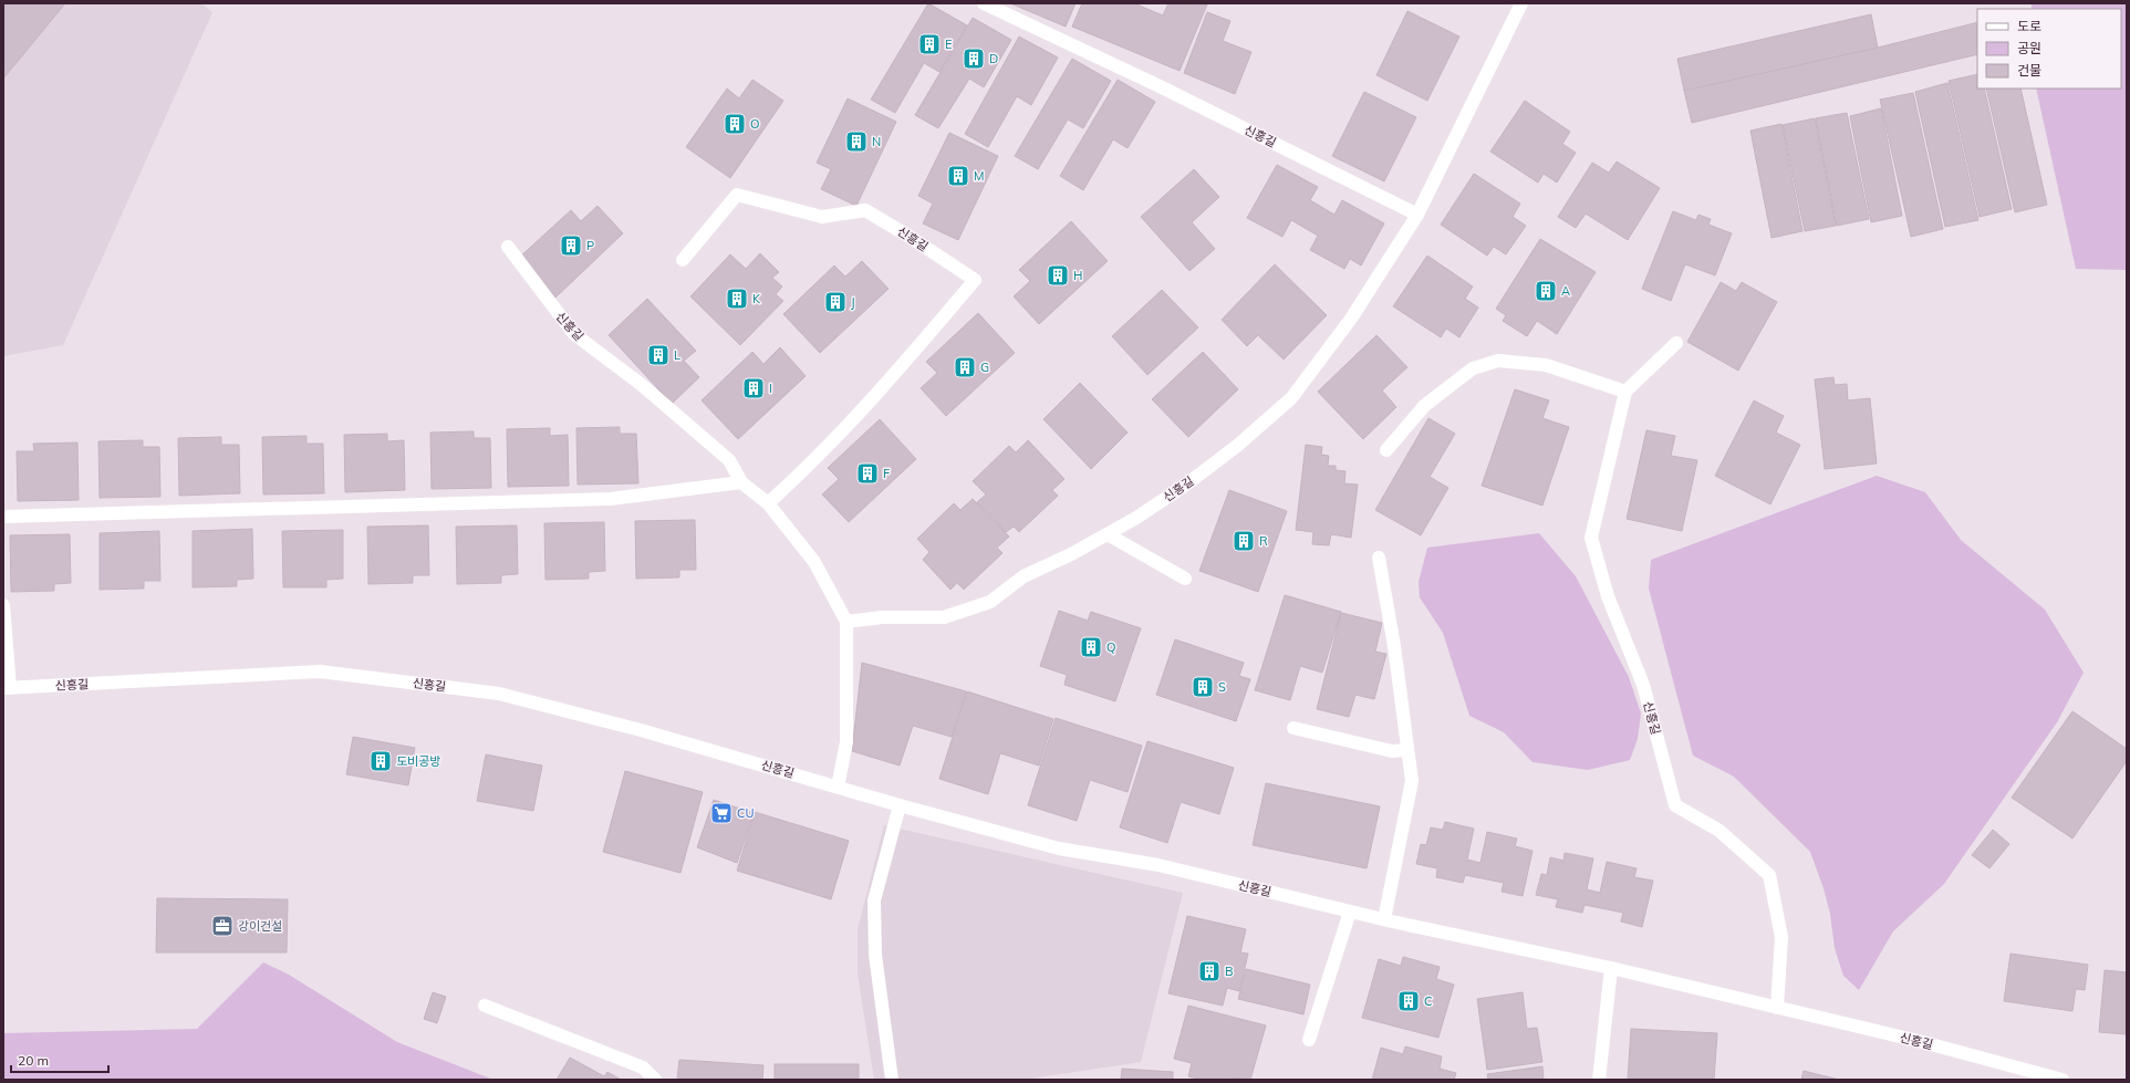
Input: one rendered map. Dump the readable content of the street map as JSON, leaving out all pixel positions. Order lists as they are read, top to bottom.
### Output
{
  "streets": {
    "street": ["신흥길"]
  },
  "places": {
    "building": [
      "E",
      "D",
      "O",
      "N",
      "M",
      "P",
      "H",
      "A",
      "K",
      "J",
      "L",
      "G",
      "I",
      "F",
      "R",
      "Q",
      "S",
      "도비공방",
      "B",
      "C"
    ],
    "supermarket": ["CU"],
    "office": ["강이건설"]
  },
  "legend": ["도로", "공원", "건물"],
  "scale_bar": "20 m"
}
